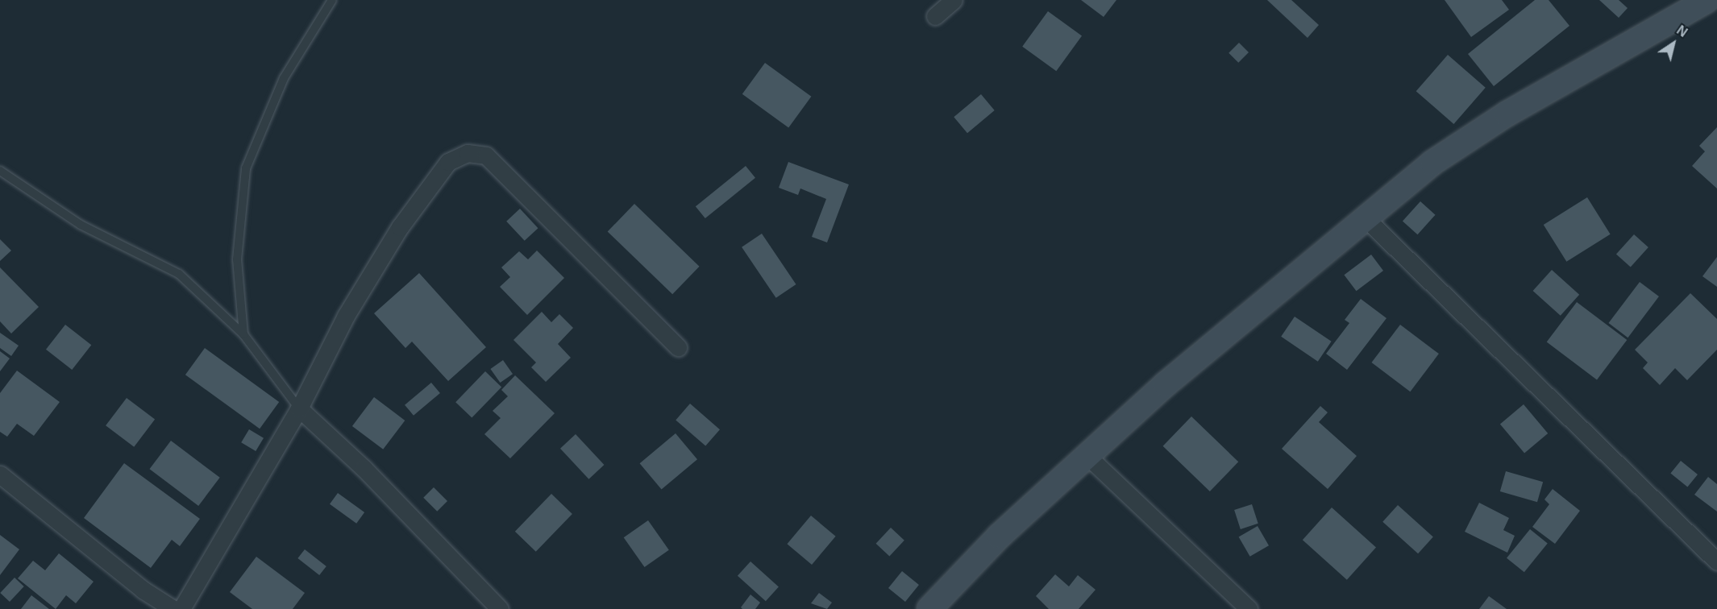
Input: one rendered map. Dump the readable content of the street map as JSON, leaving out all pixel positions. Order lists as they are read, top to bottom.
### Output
{
  "north": "top right"
}
